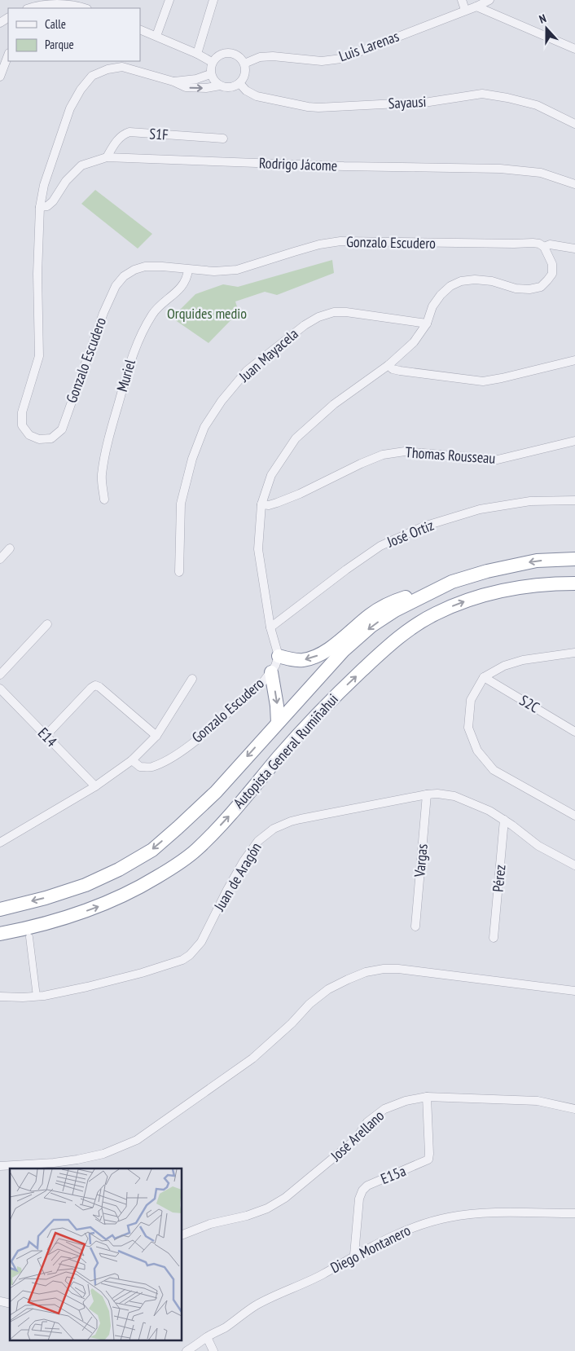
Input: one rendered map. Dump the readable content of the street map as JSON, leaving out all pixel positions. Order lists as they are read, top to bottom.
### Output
{
  "streets": {
    "highway": ["Autopista General Rumiñahui"],
    "street": [
      "Luis Larenas",
      "Sayausi",
      "S1F",
      "Rodrigo Jácome",
      "Gonzalo Escudero",
      "Juan Mayacela",
      "Muriel",
      "Thomas Rousseau",
      "José Ortiz",
      "S2C",
      "E14",
      "Vargas",
      "Juan de Aragón",
      "Pérez",
      "José Arellano",
      "E15a",
      "Diego Montanero"
    ]
  },
  "crossings": [
    ["Luis Larenas", "Sayausi"],
    ["Luis Larenas", "Gonzalo Escudero"],
    ["Sayausi", "Gonzalo Escudero"],
    ["S1F", "Rodrigo Jácome"],
    ["Rodrigo Jácome", "Gonzalo Escudero"],
    ["Gonzalo Escudero", "Muriel"],
    ["Vargas", "Juan de Aragón"],
    ["Juan de Aragón", "Pérez"],
    ["José Arellano", "E15a"],
    ["E15a", "Diego Montanero"]
  ],
  "parks": ["Orquides medio"],
  "legend": ["Calle", "Parque"],
  "north": "top"
}
